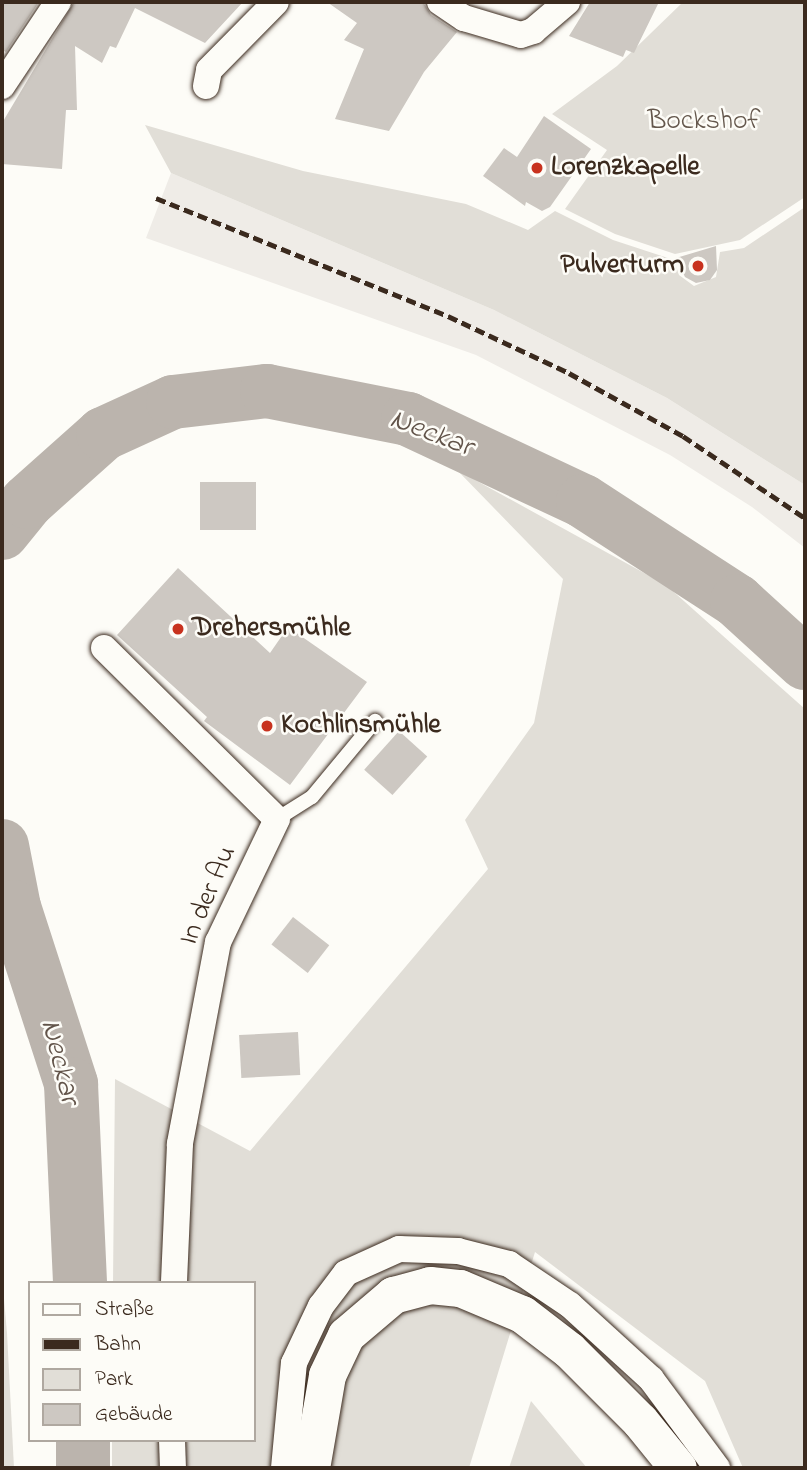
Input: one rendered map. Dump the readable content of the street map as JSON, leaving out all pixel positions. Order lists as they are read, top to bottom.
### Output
{
  "streets": {
    "street": ["In der Au"]
  },
  "water": ["Neckar"],
  "parks": ["Bockshof"],
  "places": [
    "Lorenzkapelle",
    "Pulverturm",
    "Drehersmühle",
    "Kochlinsmühle"
  ],
  "legend": [
    "Straße",
    "Bahn",
    "Park",
    "Gebäude"
  ]
}
